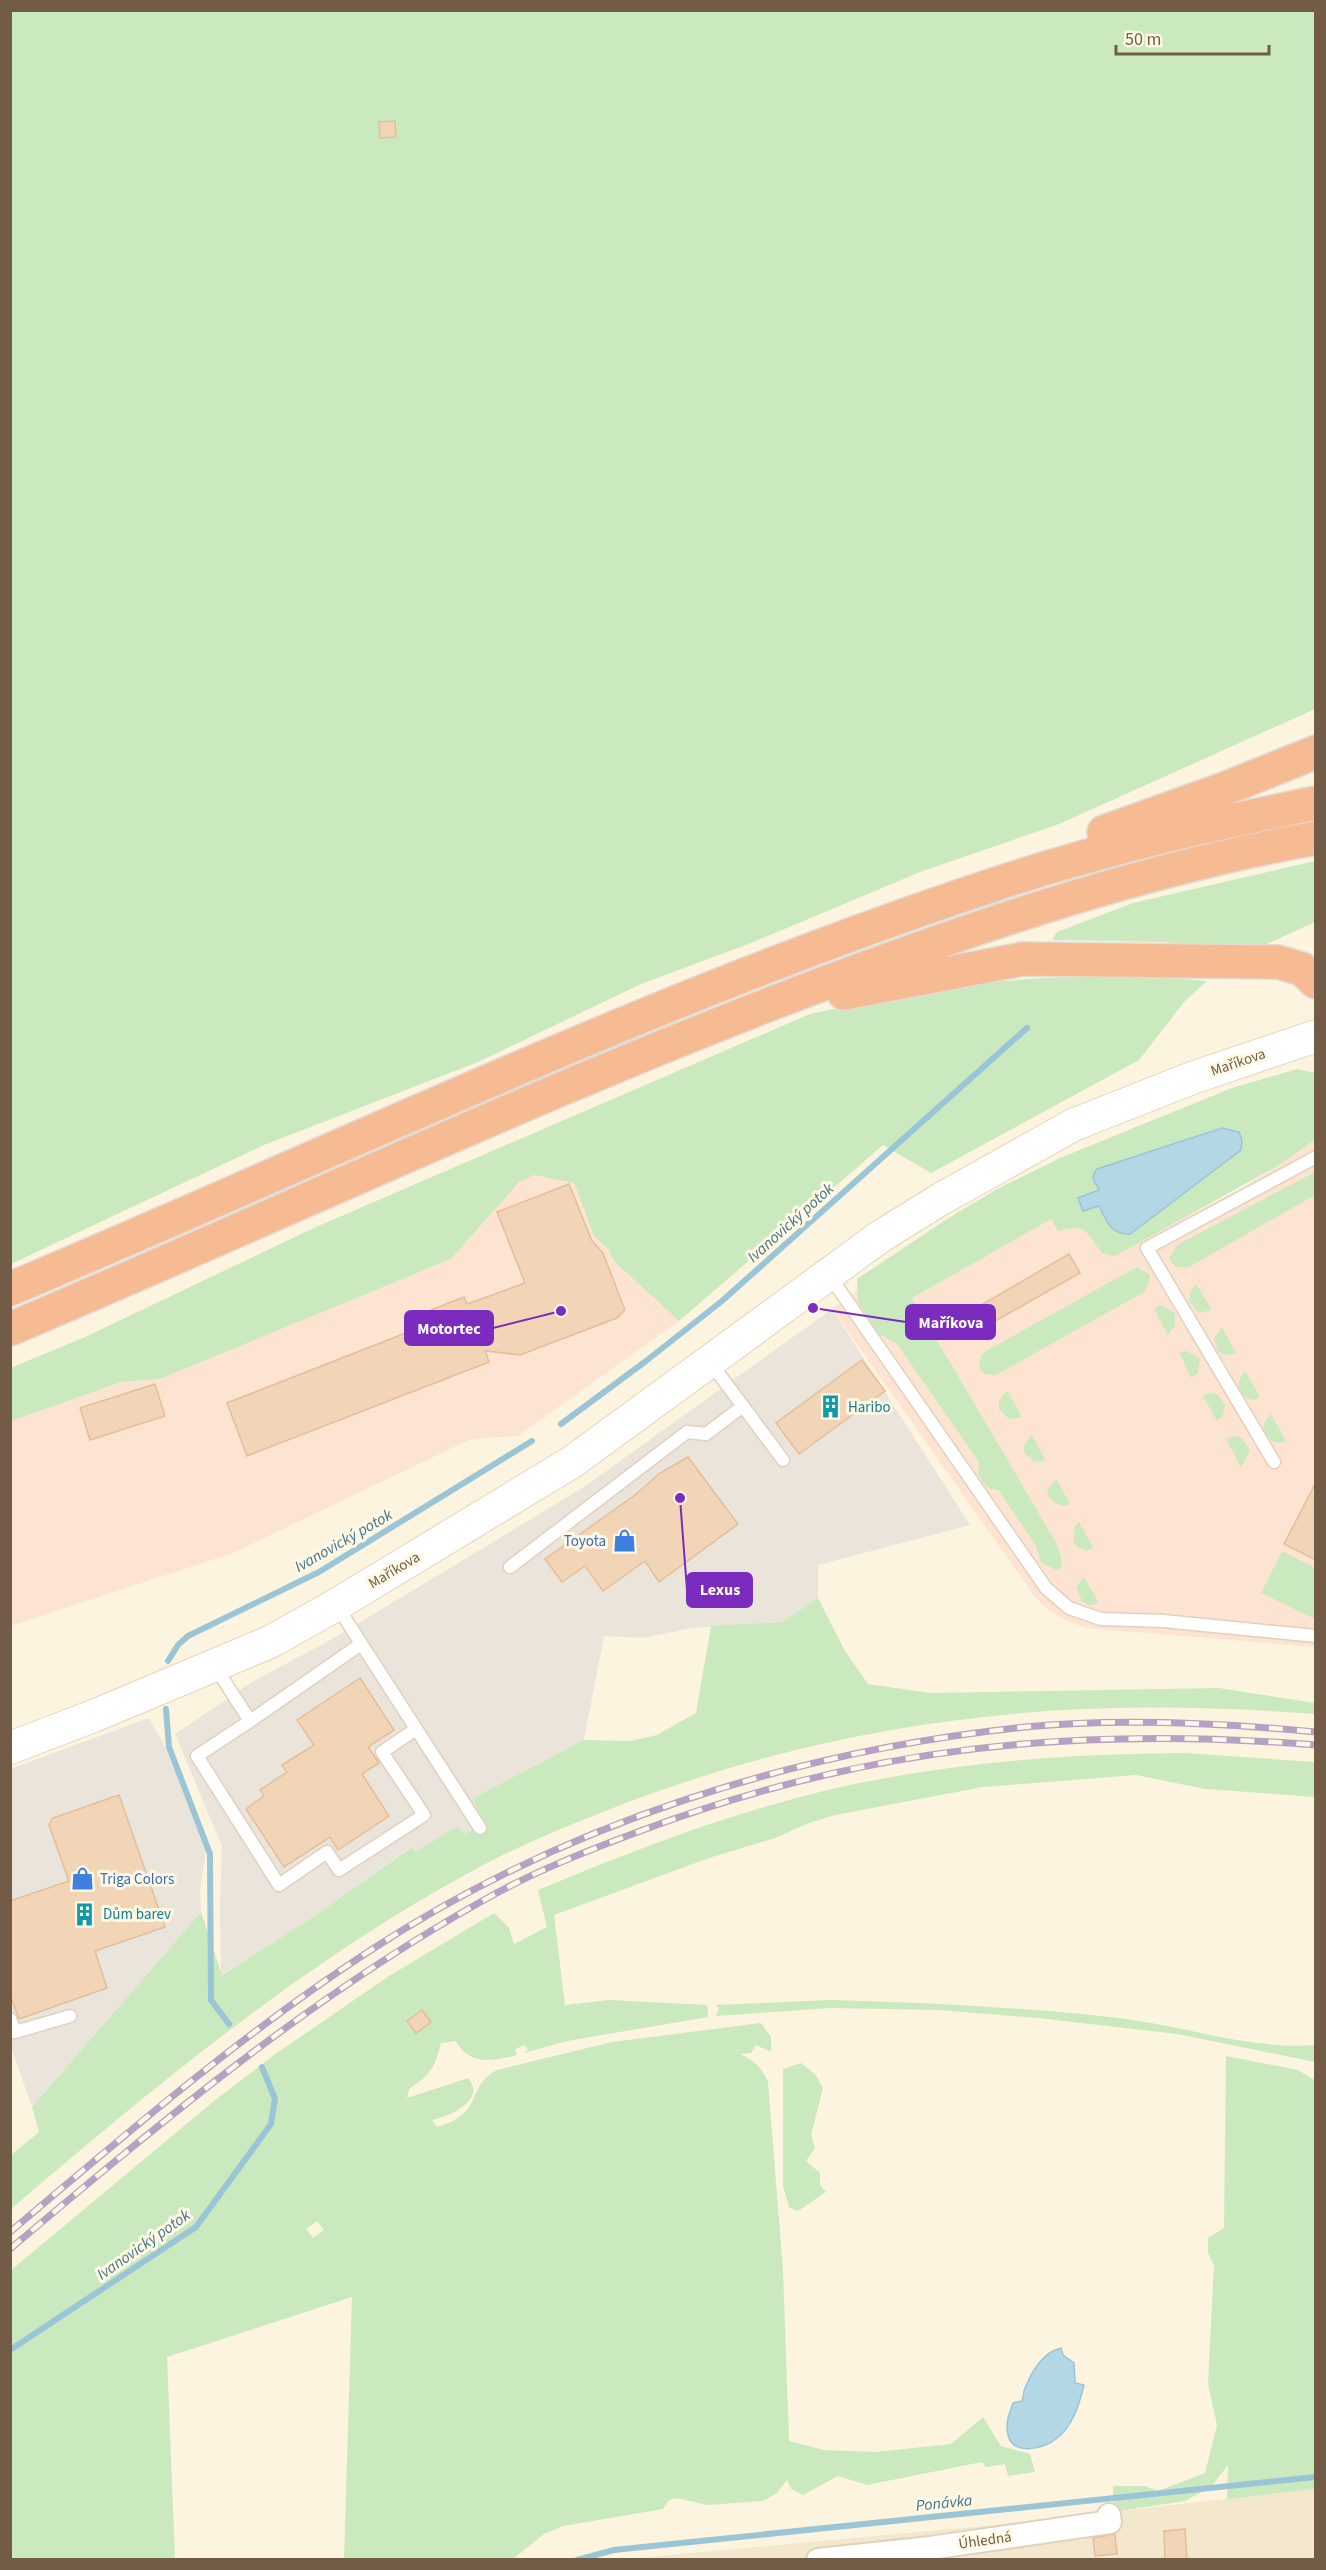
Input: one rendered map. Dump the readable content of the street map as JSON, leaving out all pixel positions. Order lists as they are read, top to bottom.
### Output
{
  "streets": {
    "street": ["Maříkova", "Úhledná"]
  },
  "water": ["Ivanovický potok", "Ponávka"],
  "places": {
    "other": ["Maříkova", "Motortec", "Lexus"],
    "building": ["Haribo", "Dům barev"],
    "shop": ["Toyota", "Triga Colors"]
  },
  "scale_bar": "50 m"
}
